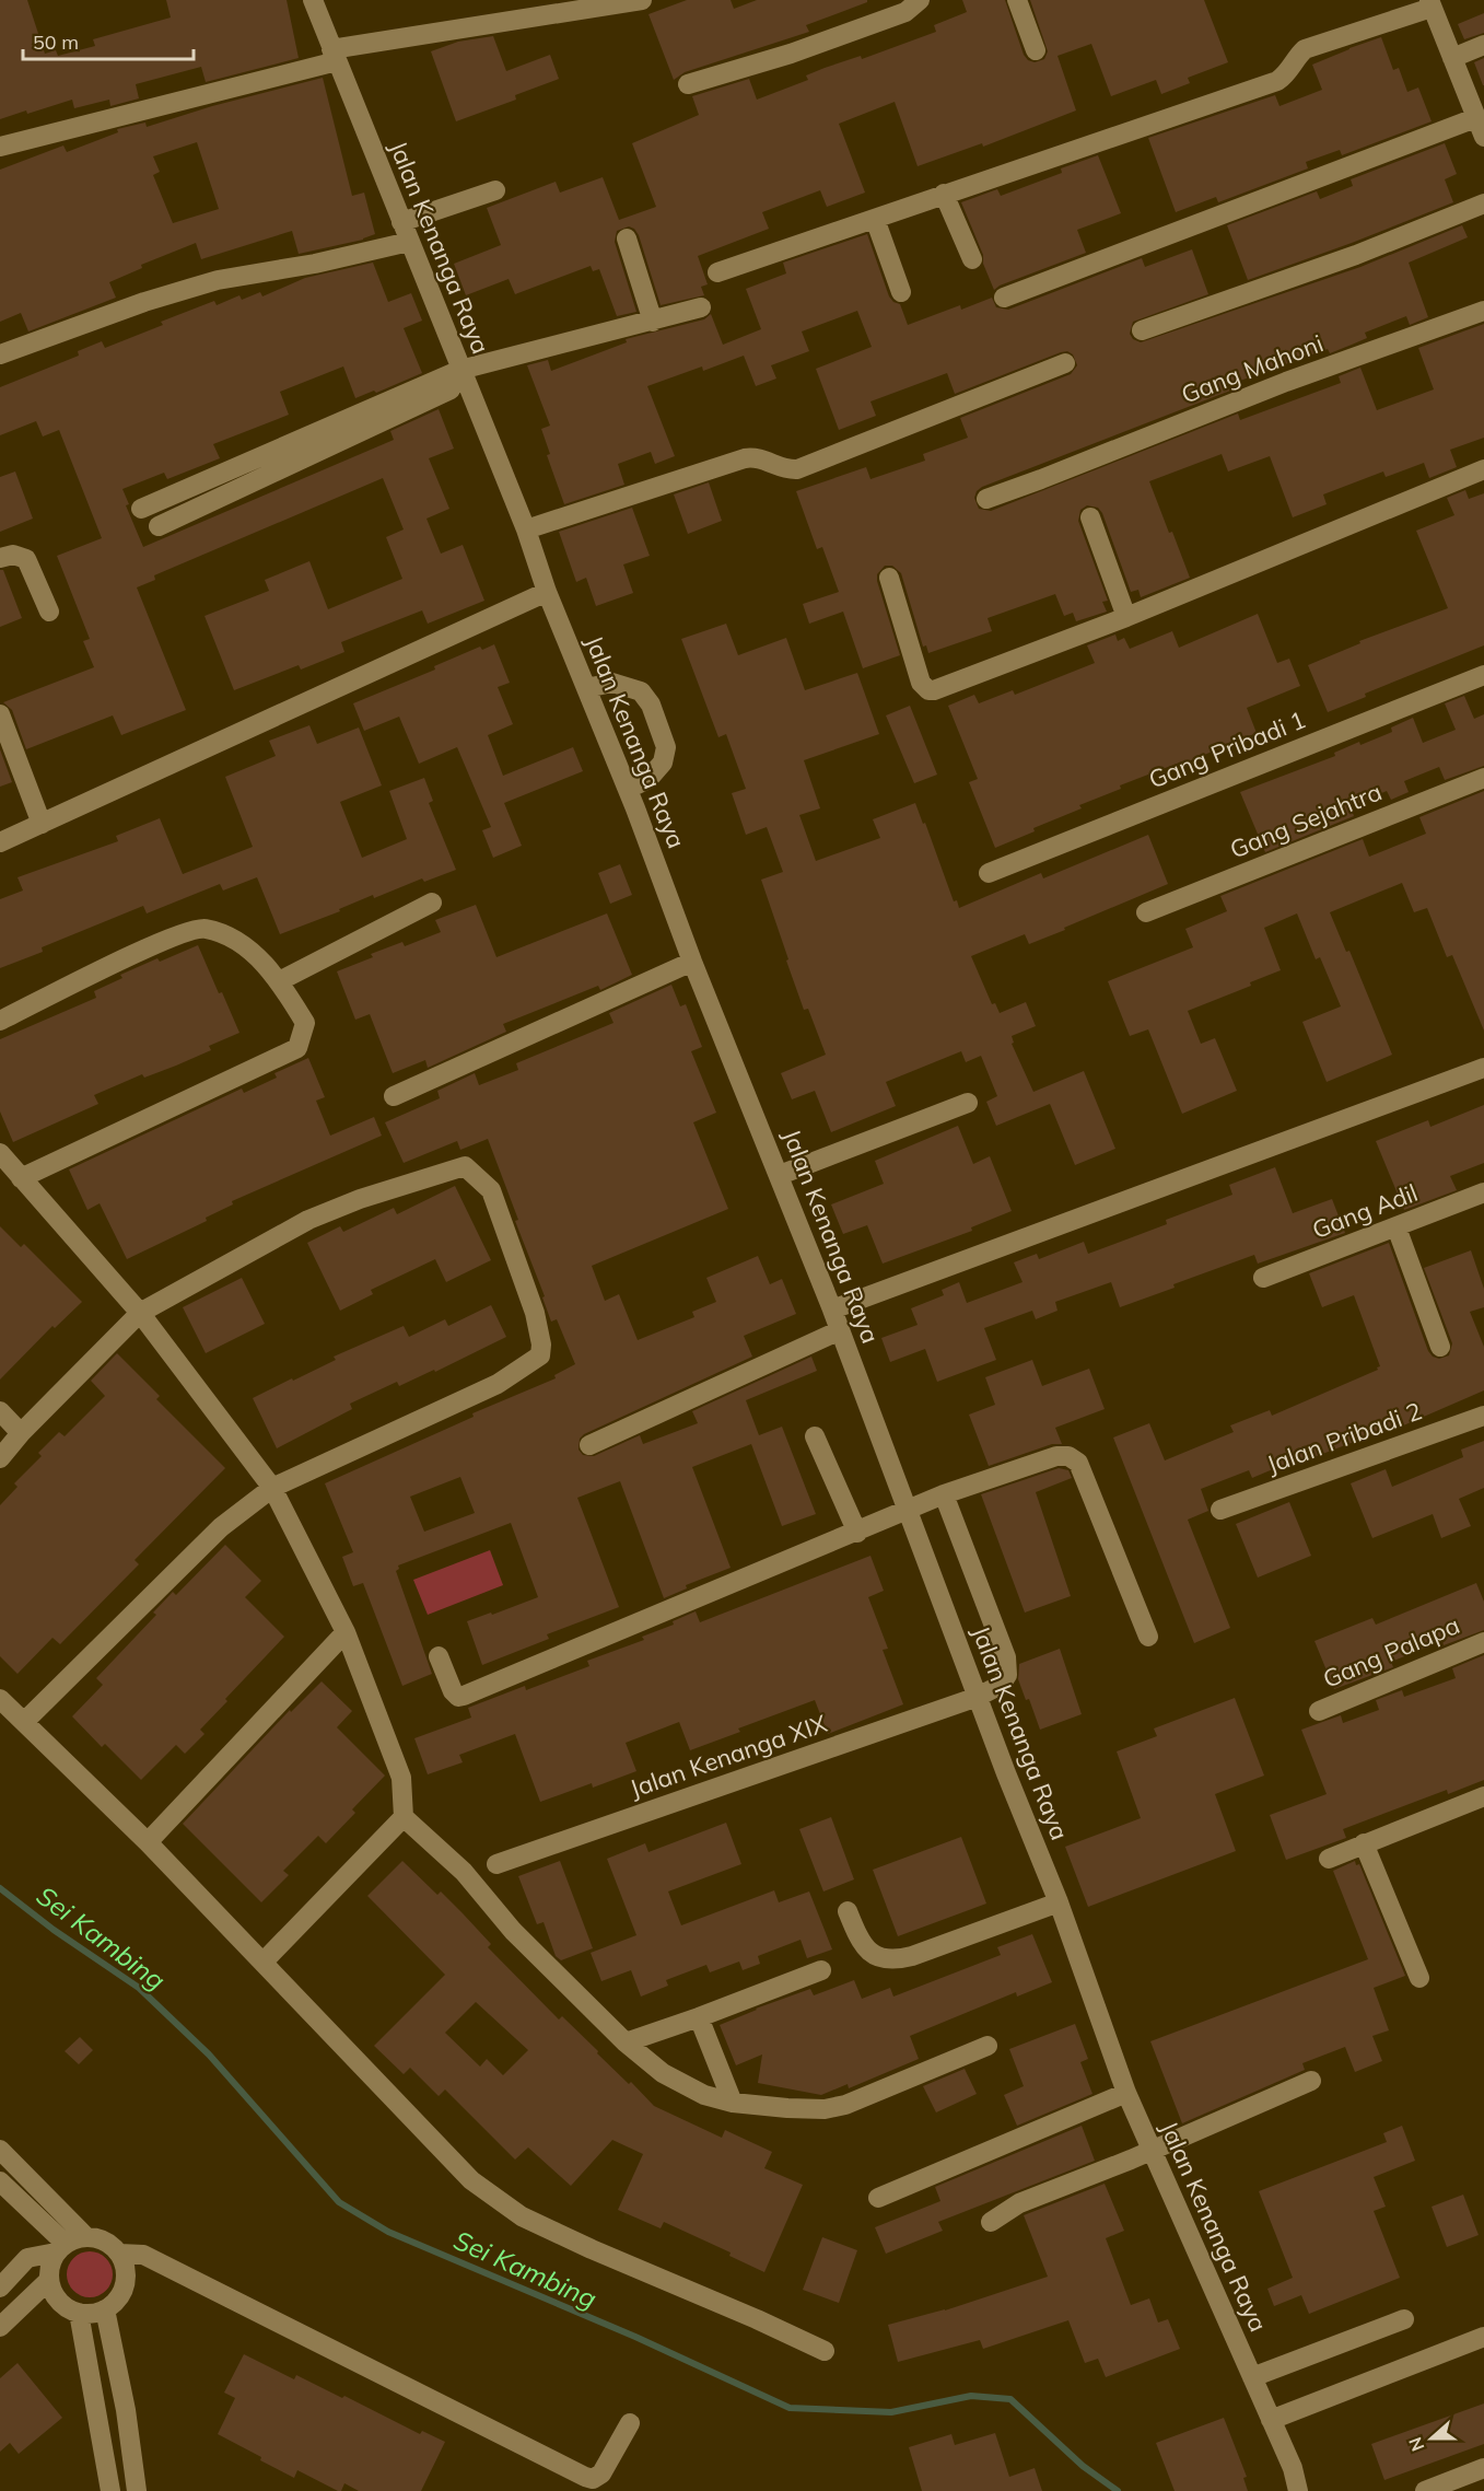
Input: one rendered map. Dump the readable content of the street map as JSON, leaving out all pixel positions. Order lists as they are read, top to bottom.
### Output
{
  "streets": {
    "street": [
      "Jalan Kenanga Raya",
      "Gang Mahoni",
      "Gang Pribadi 1",
      "Gang Sejahtra",
      "Gang Adil",
      "Jalan Pribadi 2",
      "Gang Palapa",
      "Jalan Kenanga XIX"
    ]
  },
  "crossings": [
    ["Jalan Kenanga Raya", "Jalan Kenanga XIX"]
  ],
  "water": ["Sei Kambing"],
  "scale_bar": "50 m",
  "north": "left"
}
